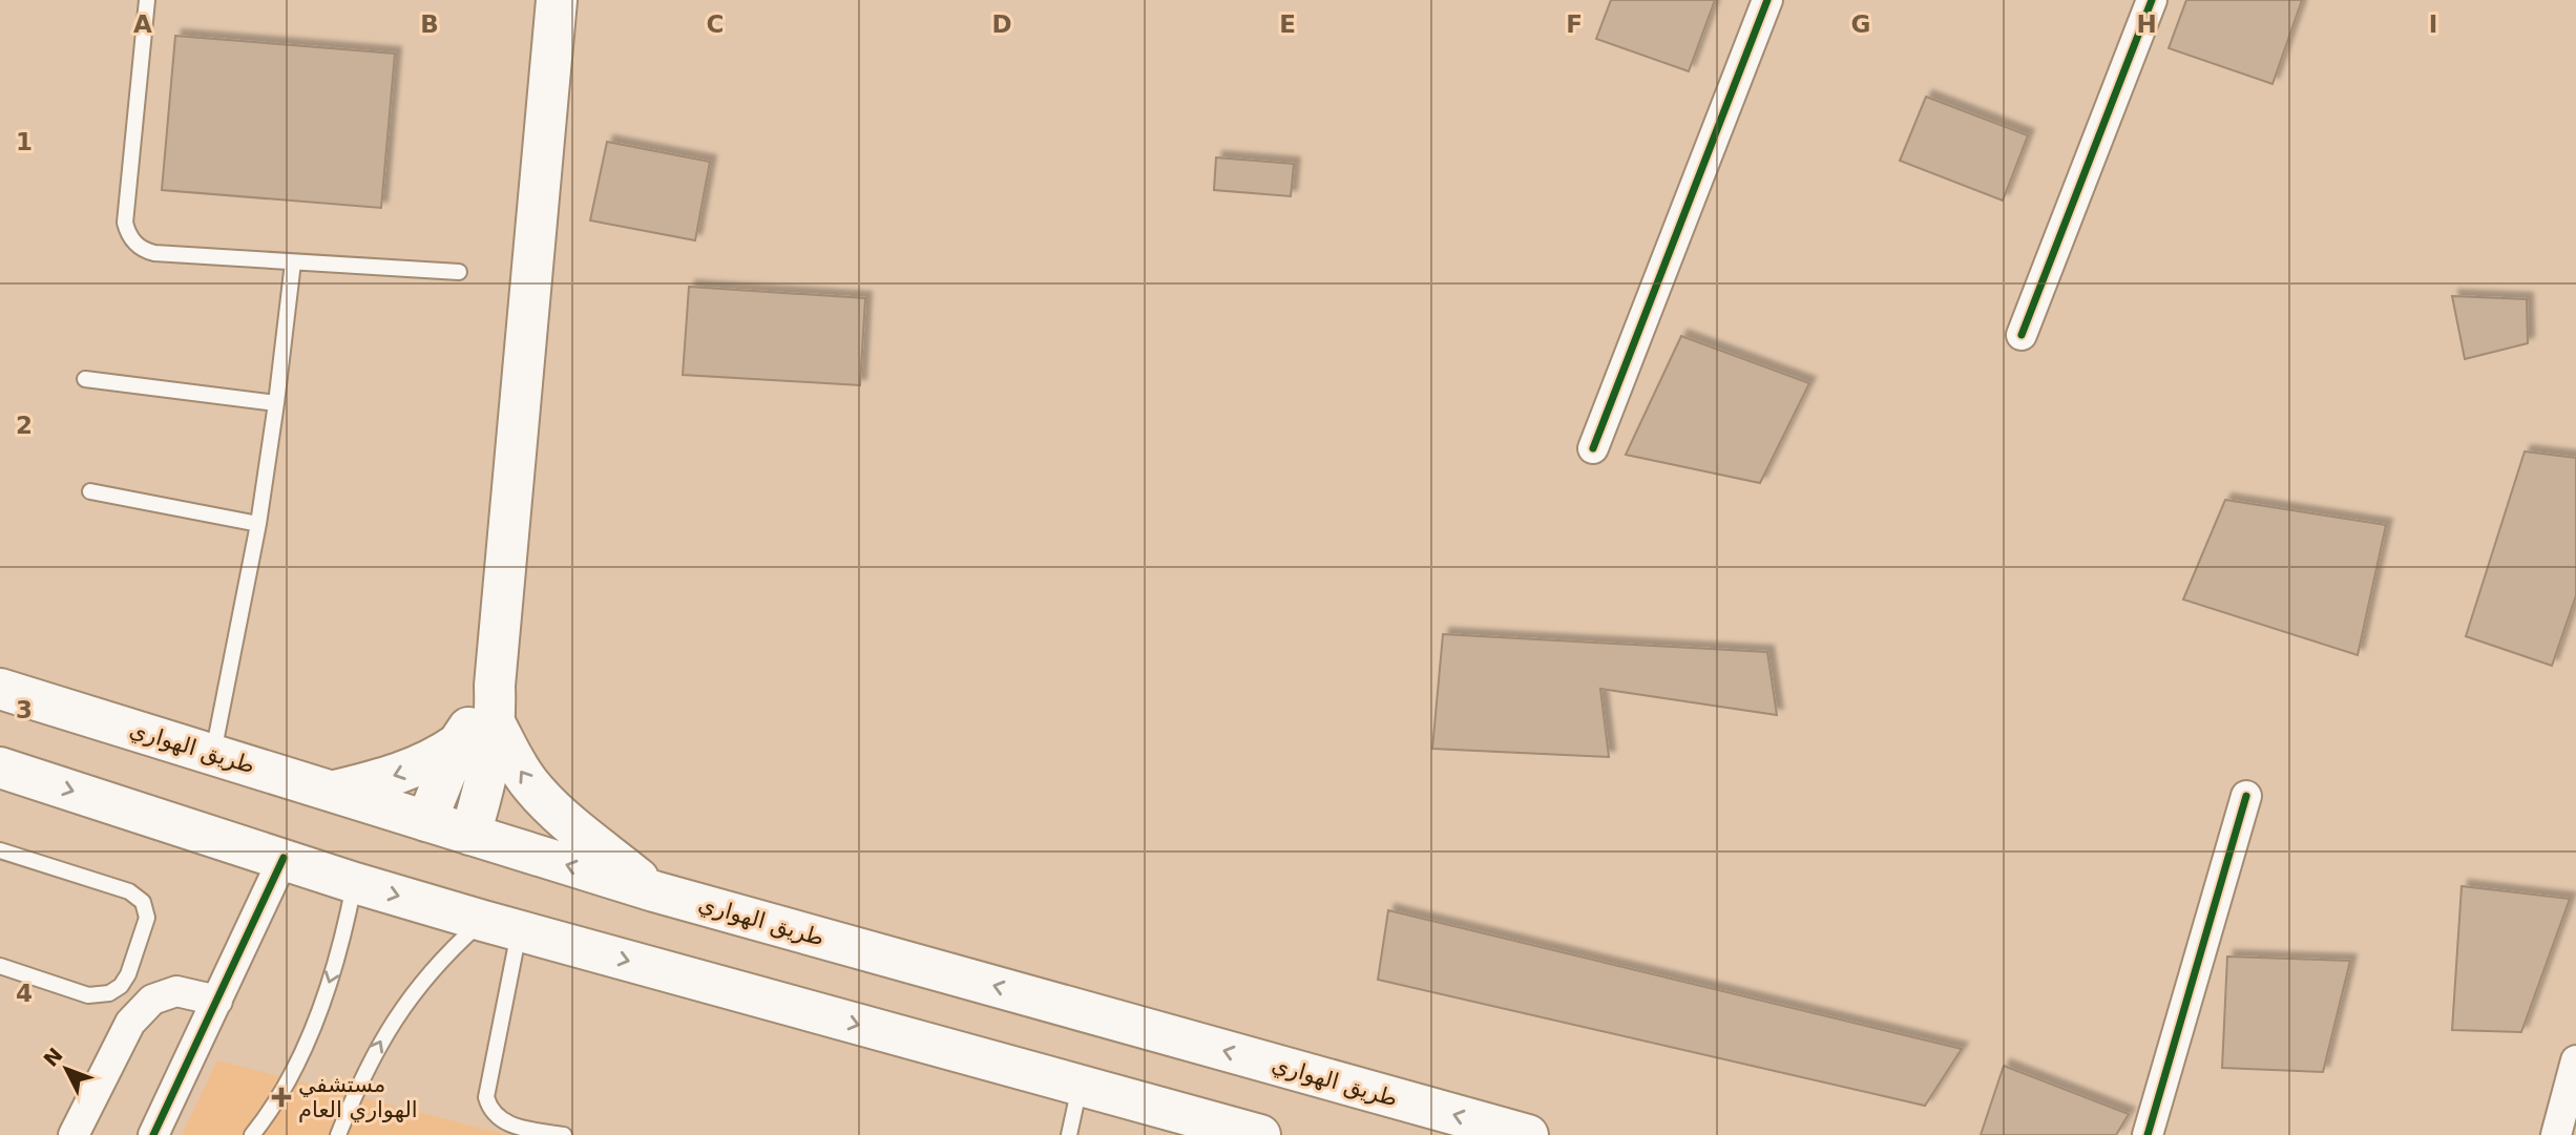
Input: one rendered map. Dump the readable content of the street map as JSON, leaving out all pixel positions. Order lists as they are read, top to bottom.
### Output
{
  "streets": {
    "main road": ["طريق الهواري"]
  },
  "places": {
    "health": ["مستشفي الهواري العام"]
  },
  "north": "top left",
  "grid": {
    "columns": [
      "A",
      "B",
      "C",
      "D",
      "E",
      "F",
      "G",
      "H",
      "I"
    ],
    "rows": [
      "1",
      "2",
      "3",
      "4"
    ]
  }
}
